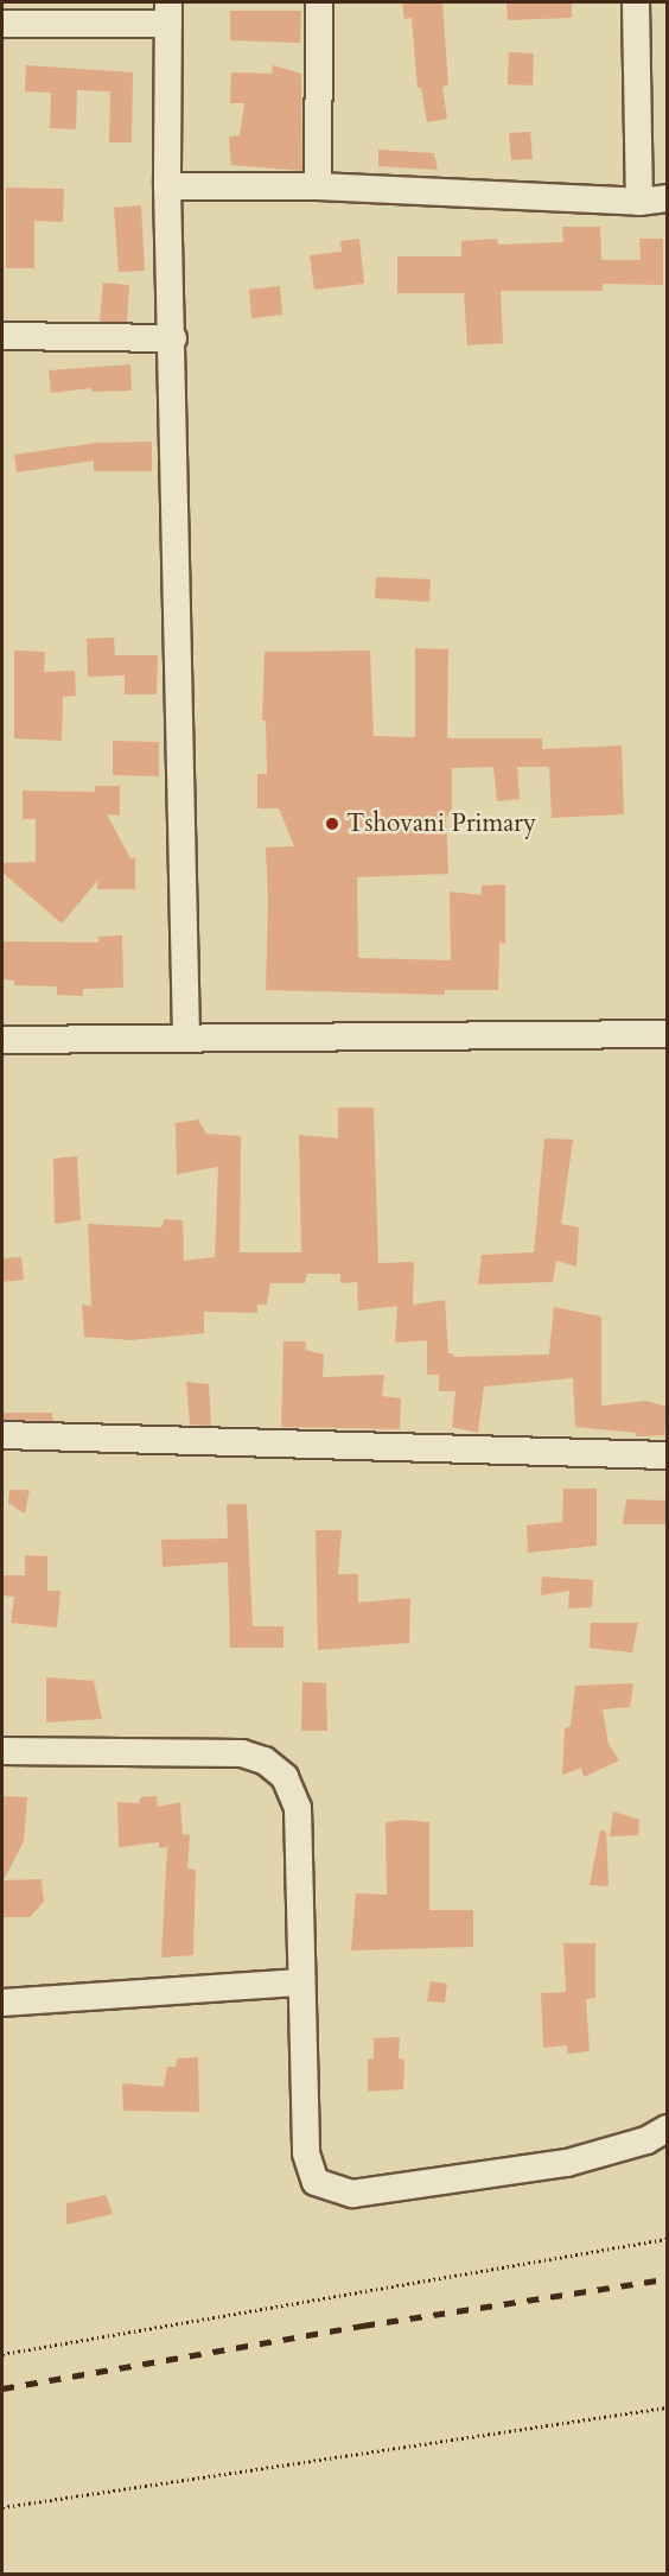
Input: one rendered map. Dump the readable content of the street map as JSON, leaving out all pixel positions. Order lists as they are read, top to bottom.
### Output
{
  "places": ["Tshovani Primary"]
}
